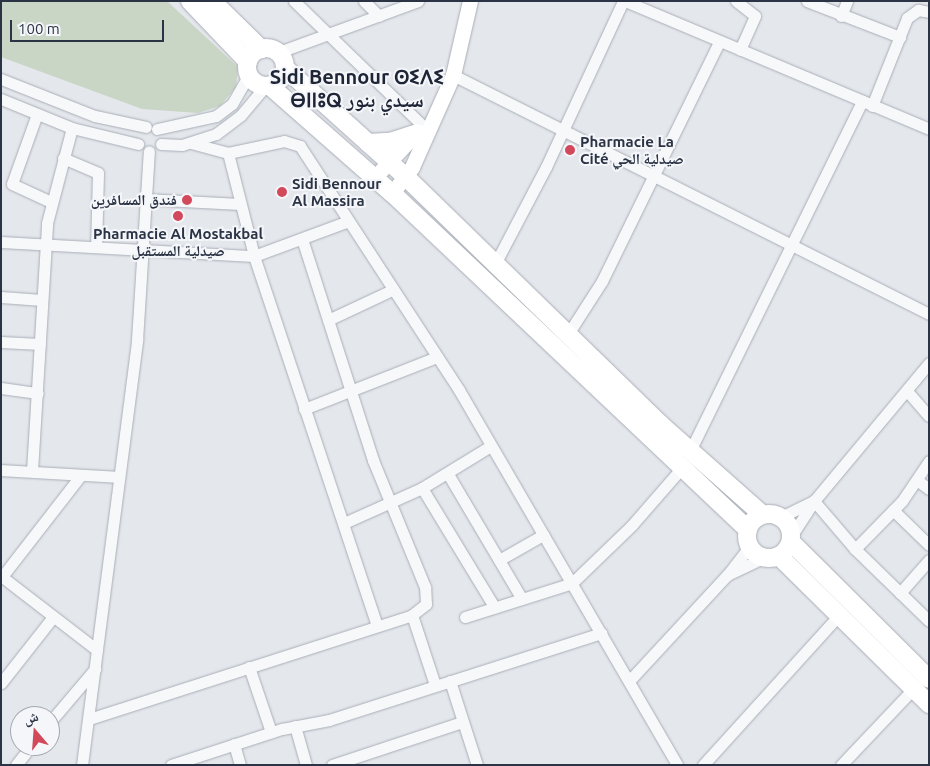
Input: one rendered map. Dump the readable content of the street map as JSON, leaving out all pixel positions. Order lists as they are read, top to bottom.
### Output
{
  "districts": ["Sidi Bennour ⵙⵉⴷⵉ ⴱⵏⵏⵓⵕ سيدي بنور"],
  "places": [
    "Pharmacie La Cité صيدلية الحي",
    "Sidi Bennour Al Massira",
    "فندق المسافرين",
    "Pharmacie Al Mostakbal صيدلية المستقبل"
  ],
  "scale_bar": "100 m",
  "north": "top"
}
